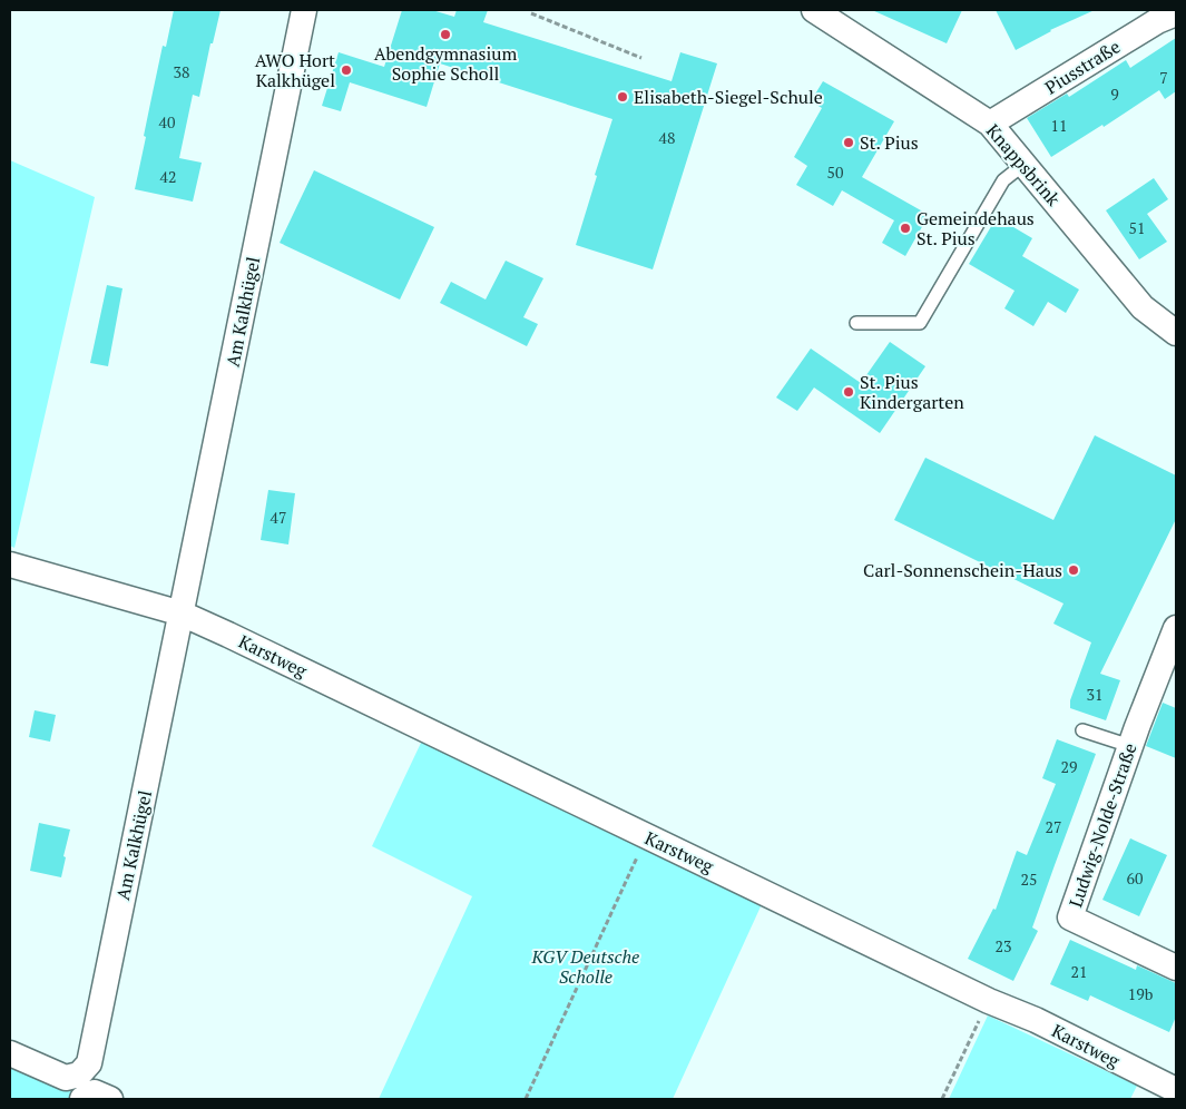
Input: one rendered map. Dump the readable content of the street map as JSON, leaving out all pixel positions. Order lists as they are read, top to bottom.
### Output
{
  "streets": {
    "street": [
      "Piusstraße",
      "Knappsbrink",
      "Am Kalkhügel",
      "Karstweg",
      "Ludwig-Nolde-Straße"
    ]
  },
  "crossings": [
    ["Piusstraße", "Knappsbrink"],
    ["Am Kalkhügel", "Karstweg"]
  ],
  "parks": ["KGV Deutsche Scholle"],
  "places": [
    "Abendgymnasium Sophie Scholl",
    "AWO Hort Kalkhügel",
    "Elisabeth-Siegel-Schule",
    "St. Pius",
    "Gemeindehaus St. Pius",
    "St. Pius Kindergarten",
    "Carl-Sonnenschein-Haus"
  ],
  "house_numbers": [
    "38",
    "7",
    "9",
    "40",
    "11",
    "48",
    "50",
    "42",
    "51",
    "47",
    "31",
    "29",
    "27",
    "60",
    "25",
    "23",
    "21",
    "19b"
  ]
}
